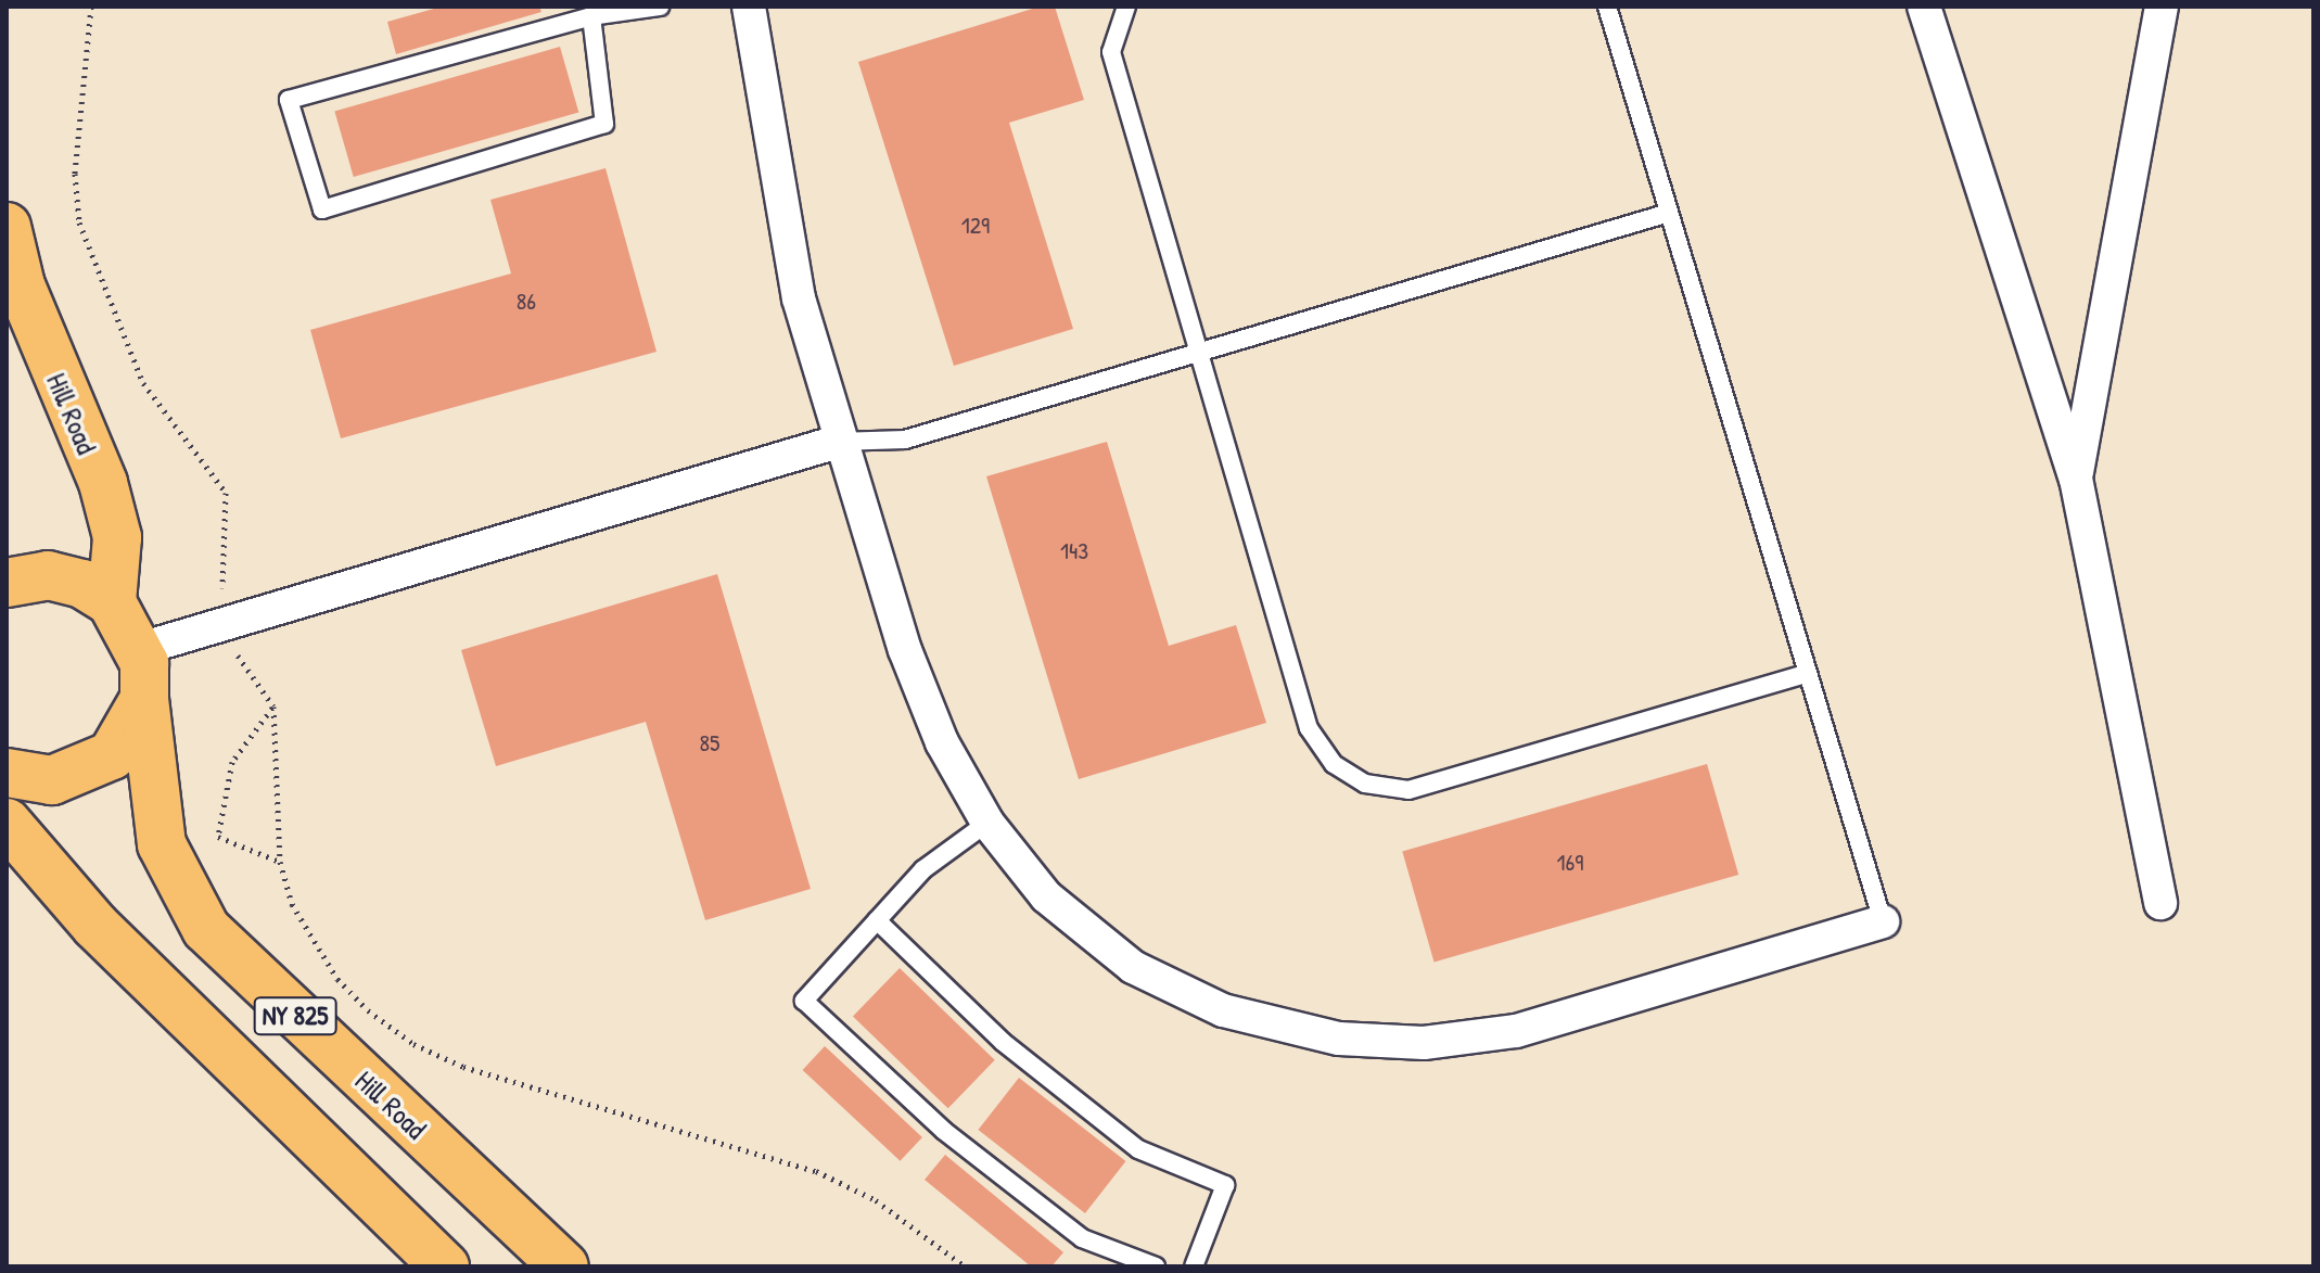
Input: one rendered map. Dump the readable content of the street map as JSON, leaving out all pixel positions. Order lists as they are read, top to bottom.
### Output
{
  "streets": {
    "main road": ["Hill Road", "NY 825"]
  },
  "crossings": [
    ["Hill Road", "NY 825"]
  ],
  "house_numbers": [
    "129",
    "86",
    "143",
    "85",
    "169"
  ]
}
